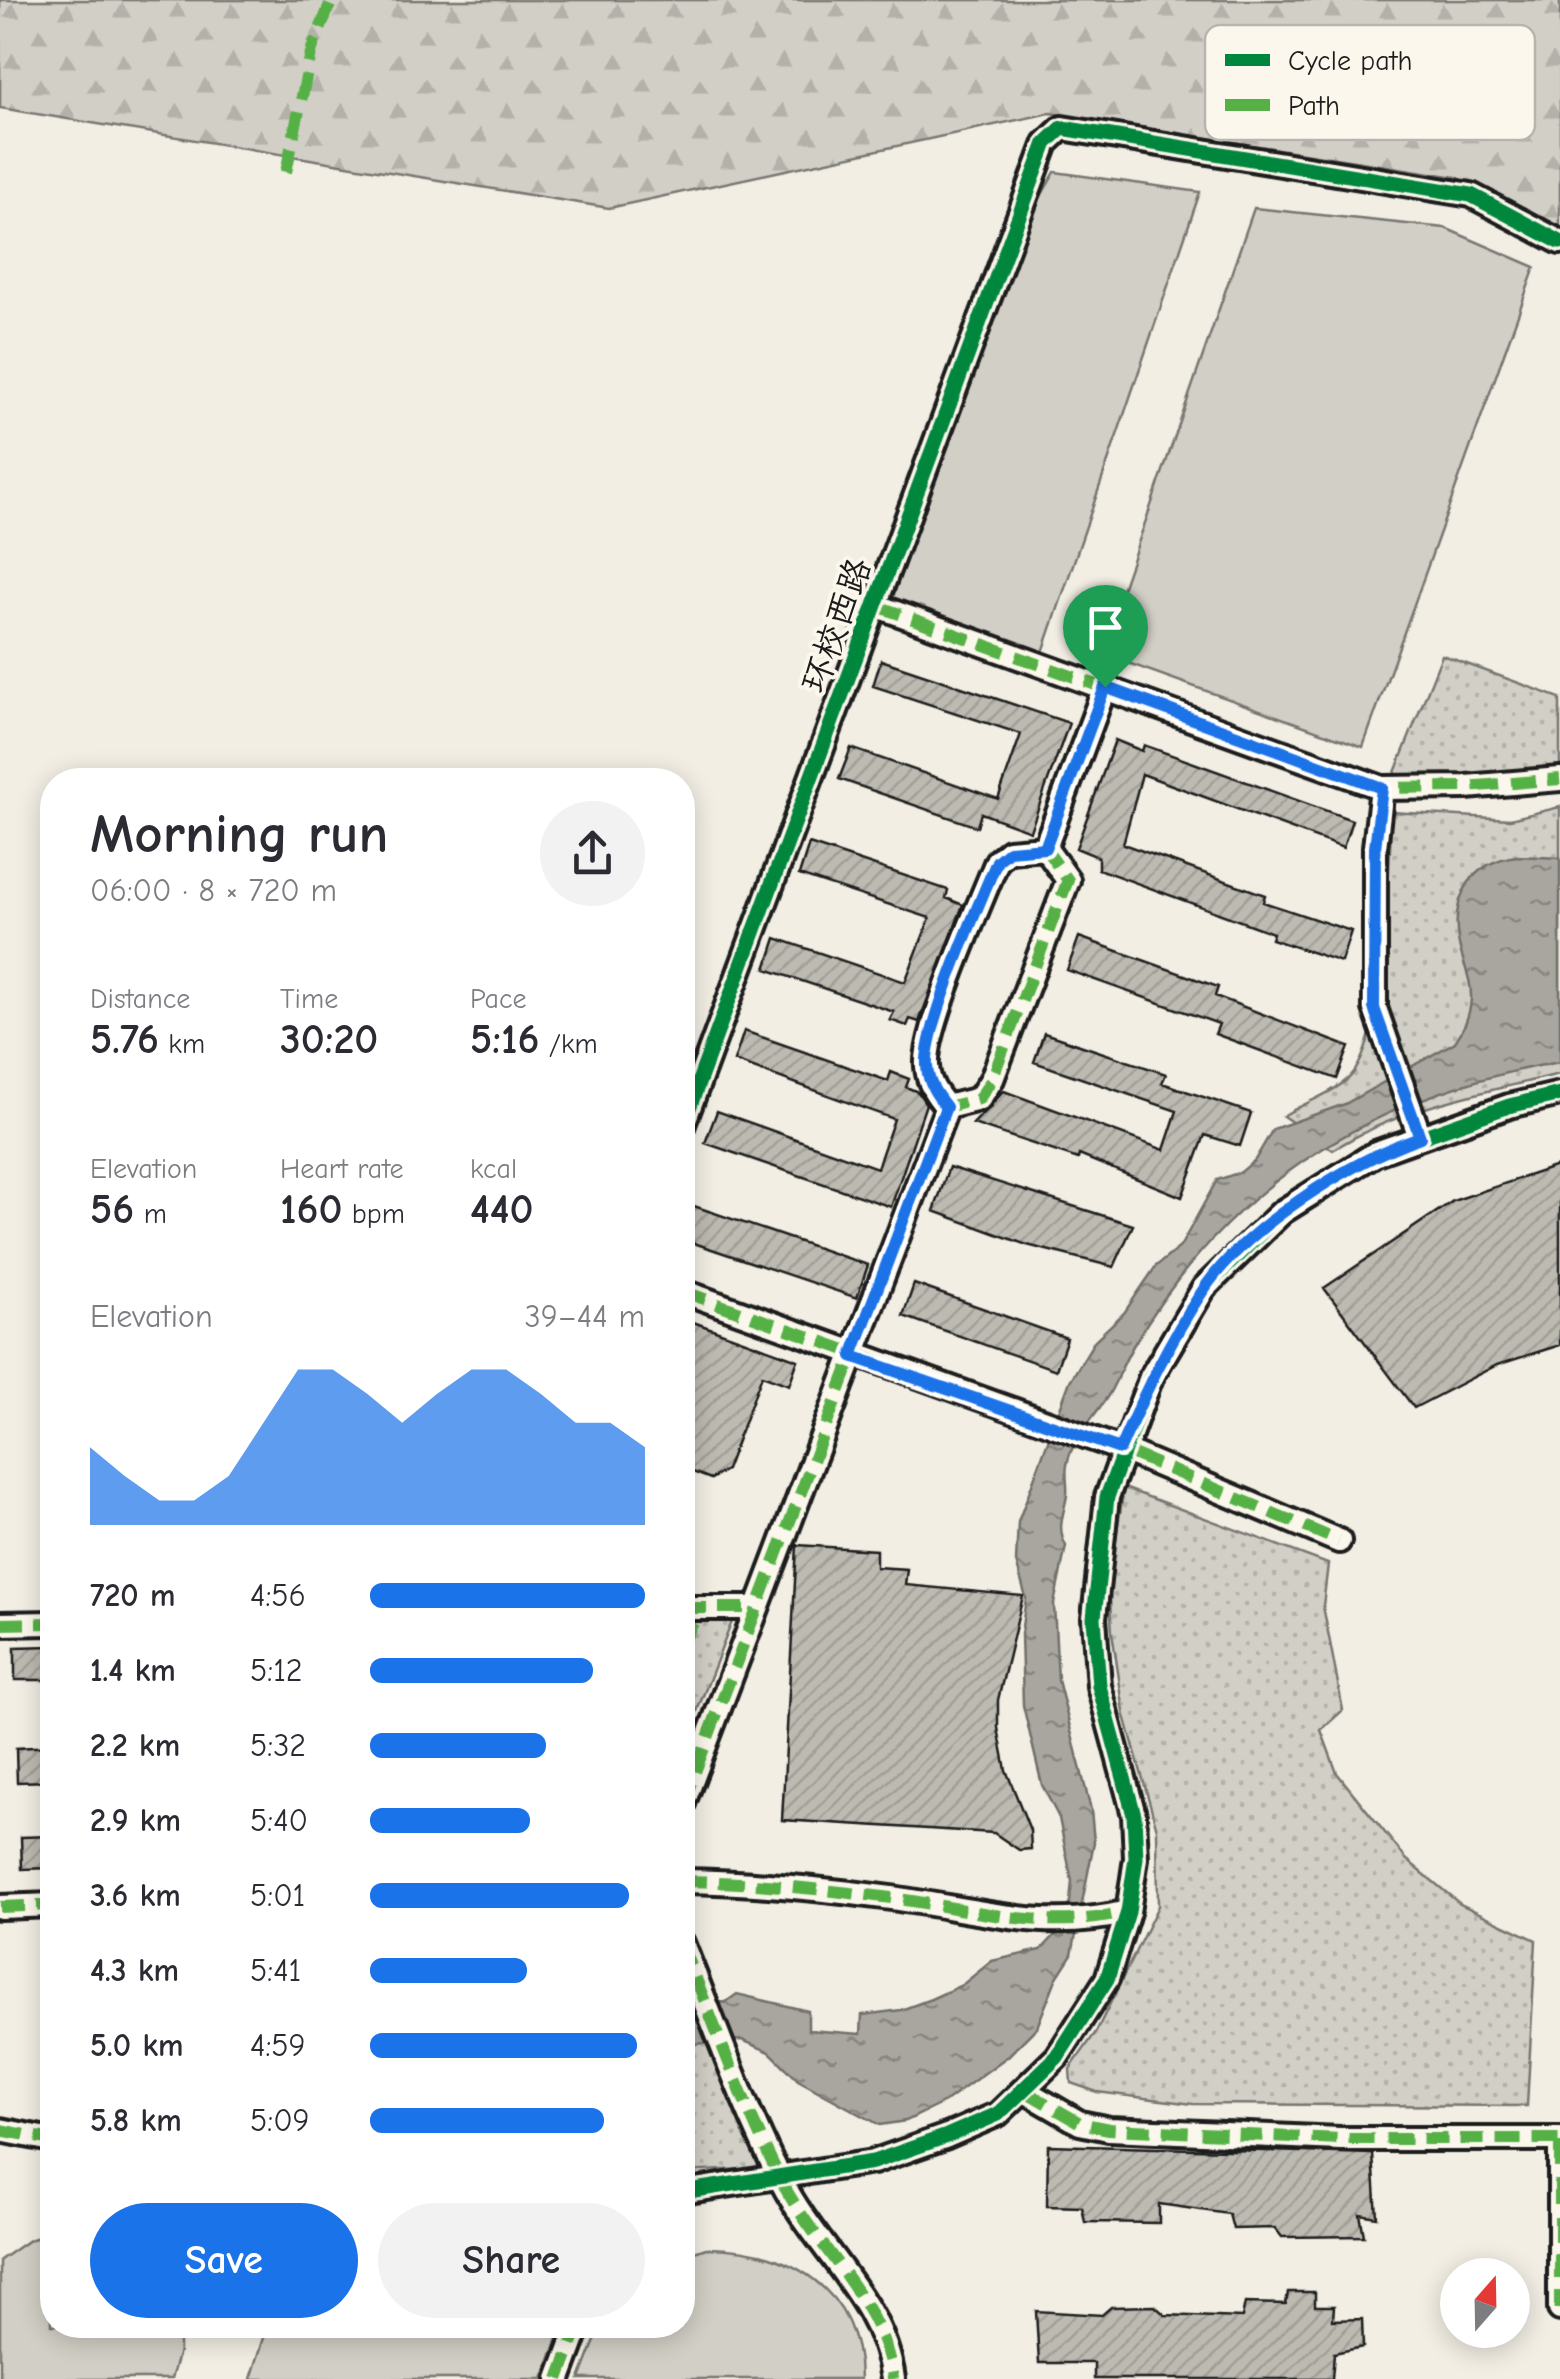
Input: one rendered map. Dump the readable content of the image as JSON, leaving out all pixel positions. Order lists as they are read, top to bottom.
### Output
{
  "streets": {
    "street": ["环校西路"]
  },
  "legend": ["Cycle path", "Path"],
  "north": "top",
  "page": {
    "heading": ["Morning run", "06:00 · 8 × 720 m"],
    "stats": [
      ["Distance", "5.76 km"],
      ["Time", "30:20"],
      ["Pace", "5:16 /km"],
      ["Elevation", "56 m"],
      ["Heart rate", "160 bpm"],
      ["kcal", "440"]
    ],
    "chart": ["Elevation", "39–44 m"],
    "list": [
      {
        "name": "720 m",
        "note": "4:56"
      },
      {
        "name": "1.4 km",
        "note": "5:12"
      },
      {
        "name": "2.2 km",
        "note": "5:32"
      },
      {
        "name": "2.9 km",
        "note": "5:40"
      },
      {
        "name": "3.6 km",
        "note": "5:01"
      },
      {
        "name": "4.3 km",
        "note": "5:41"
      },
      {
        "name": "5.0 km",
        "note": "4:59"
      },
      {
        "name": "5.8 km",
        "note": "5:09"
      }
    ],
    "buttons": ["Save", "Share"]
  }
}
